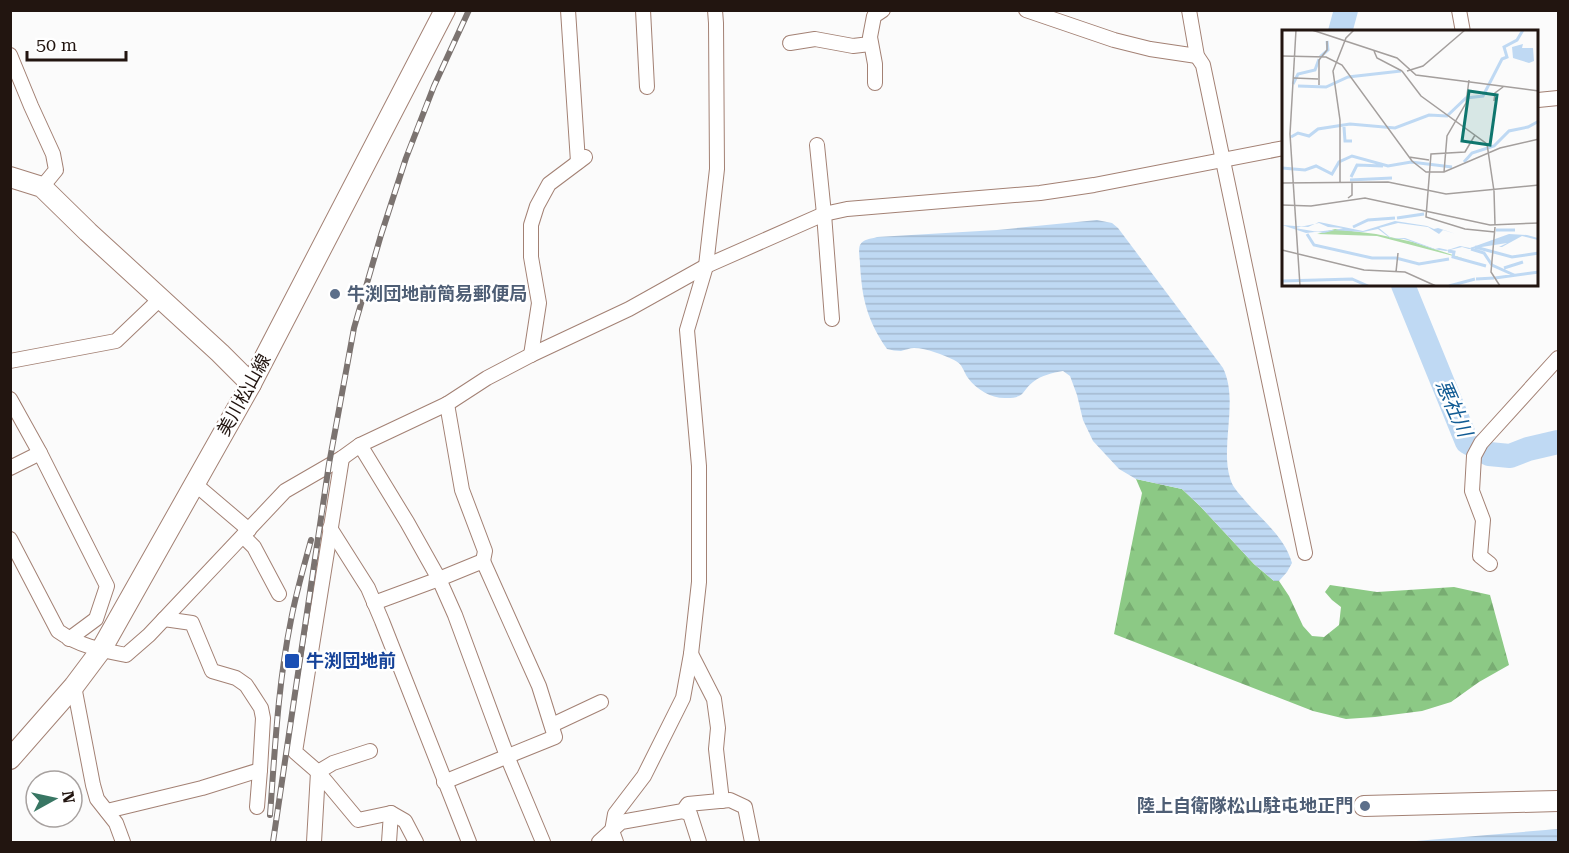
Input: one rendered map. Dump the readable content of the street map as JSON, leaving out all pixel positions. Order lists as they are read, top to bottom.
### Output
{
  "streets": {
    "main road": ["美川松山線"]
  },
  "water": ["悪社川"],
  "places": {
    "other": ["牛渕団地前簡易郵便局", "陸上自衛隊松山駐屯地正門"],
    "transit": ["牛渕団地前"]
  },
  "scale_bar": "50 m",
  "north": "right"
}
